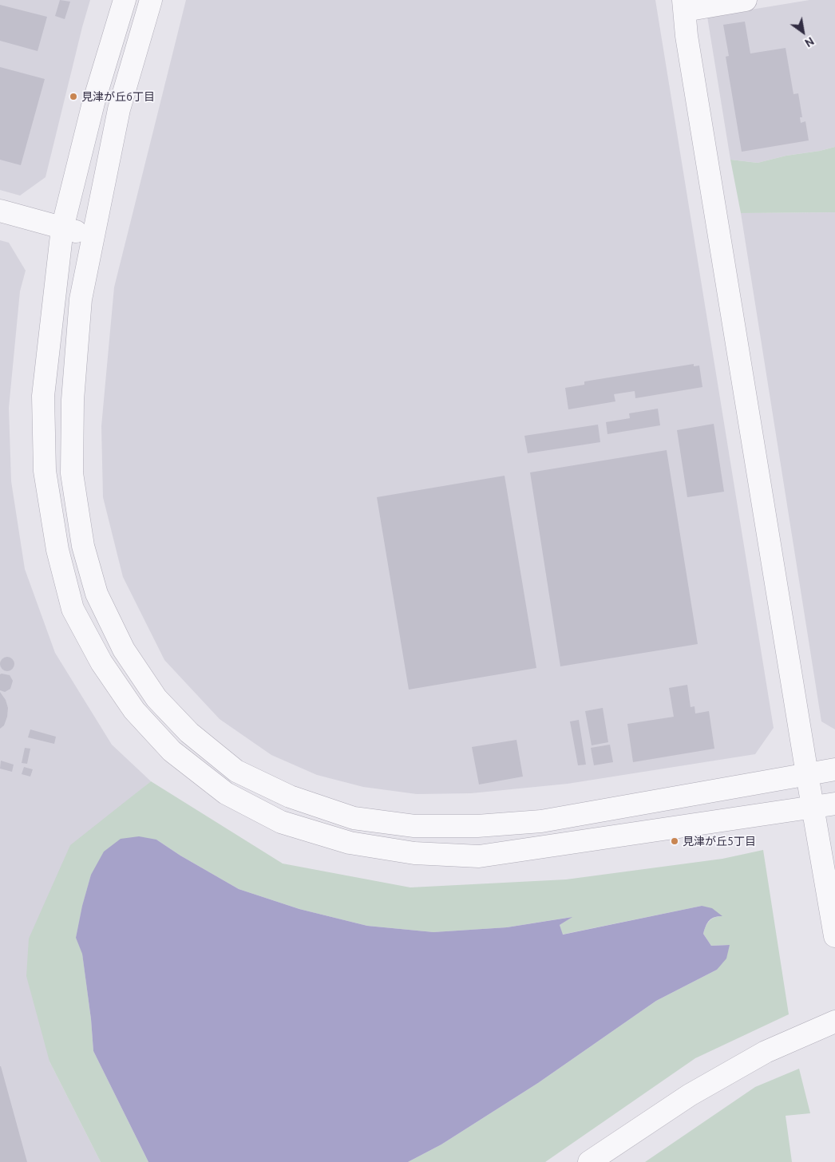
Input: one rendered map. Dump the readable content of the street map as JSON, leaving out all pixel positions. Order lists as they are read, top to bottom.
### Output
{
  "places": ["見津が丘6丁目", "見津が丘5丁目"],
  "north": "bottom right"
}
